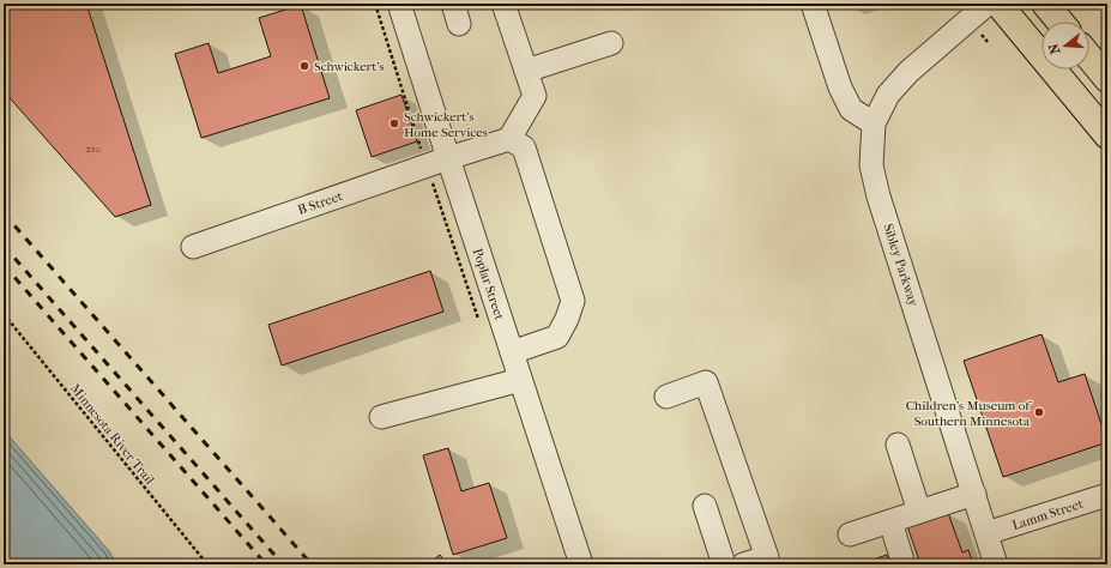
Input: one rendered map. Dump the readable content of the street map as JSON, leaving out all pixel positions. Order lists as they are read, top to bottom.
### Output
{
  "streets": {
    "street": [
      "B Street",
      "Sibley Parkway",
      "Poplar Street",
      "Lamm Street"
    ],
    "path": ["Minnesota River Trail"]
  },
  "crossings": [
    ["B Street", "Poplar Street"],
    ["Sibley Parkway", "Lamm Street"]
  ],
  "places": ["Schwickert's", "Schwickert's Home Services", "Children's Museum of Southern Minnesota"],
  "house_numbers": ["210"],
  "north": "left"
}
